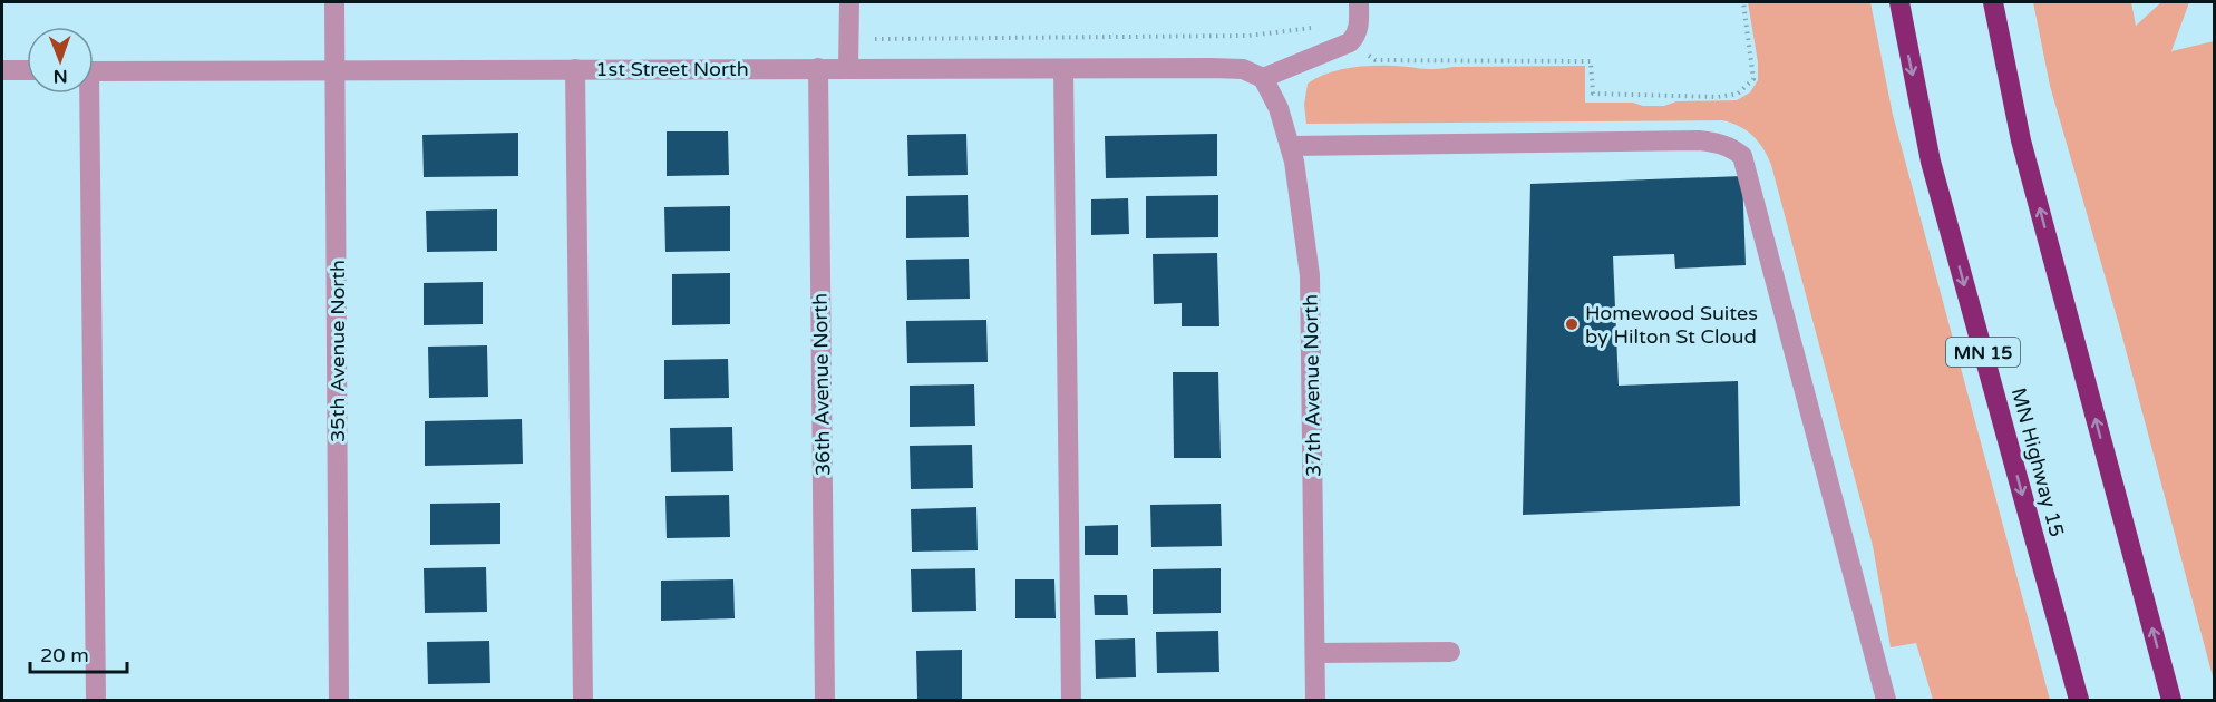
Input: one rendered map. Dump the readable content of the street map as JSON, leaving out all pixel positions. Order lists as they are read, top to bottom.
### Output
{
  "streets": {
    "highway": ["MN 15", "MN Highway 15"],
    "street": [
      "1st Street North",
      "35th Avenue North",
      "36th Avenue North",
      "37th Avenue North"
    ]
  },
  "crossings": [
    ["1st Street North", "35th Avenue North"],
    ["1st Street North", "36th Avenue North"],
    ["1st Street North", "37th Avenue North"]
  ],
  "places": ["Homewood Suites by Hilton St Cloud"],
  "scale_bar": "20 m",
  "north": "bottom"
}
